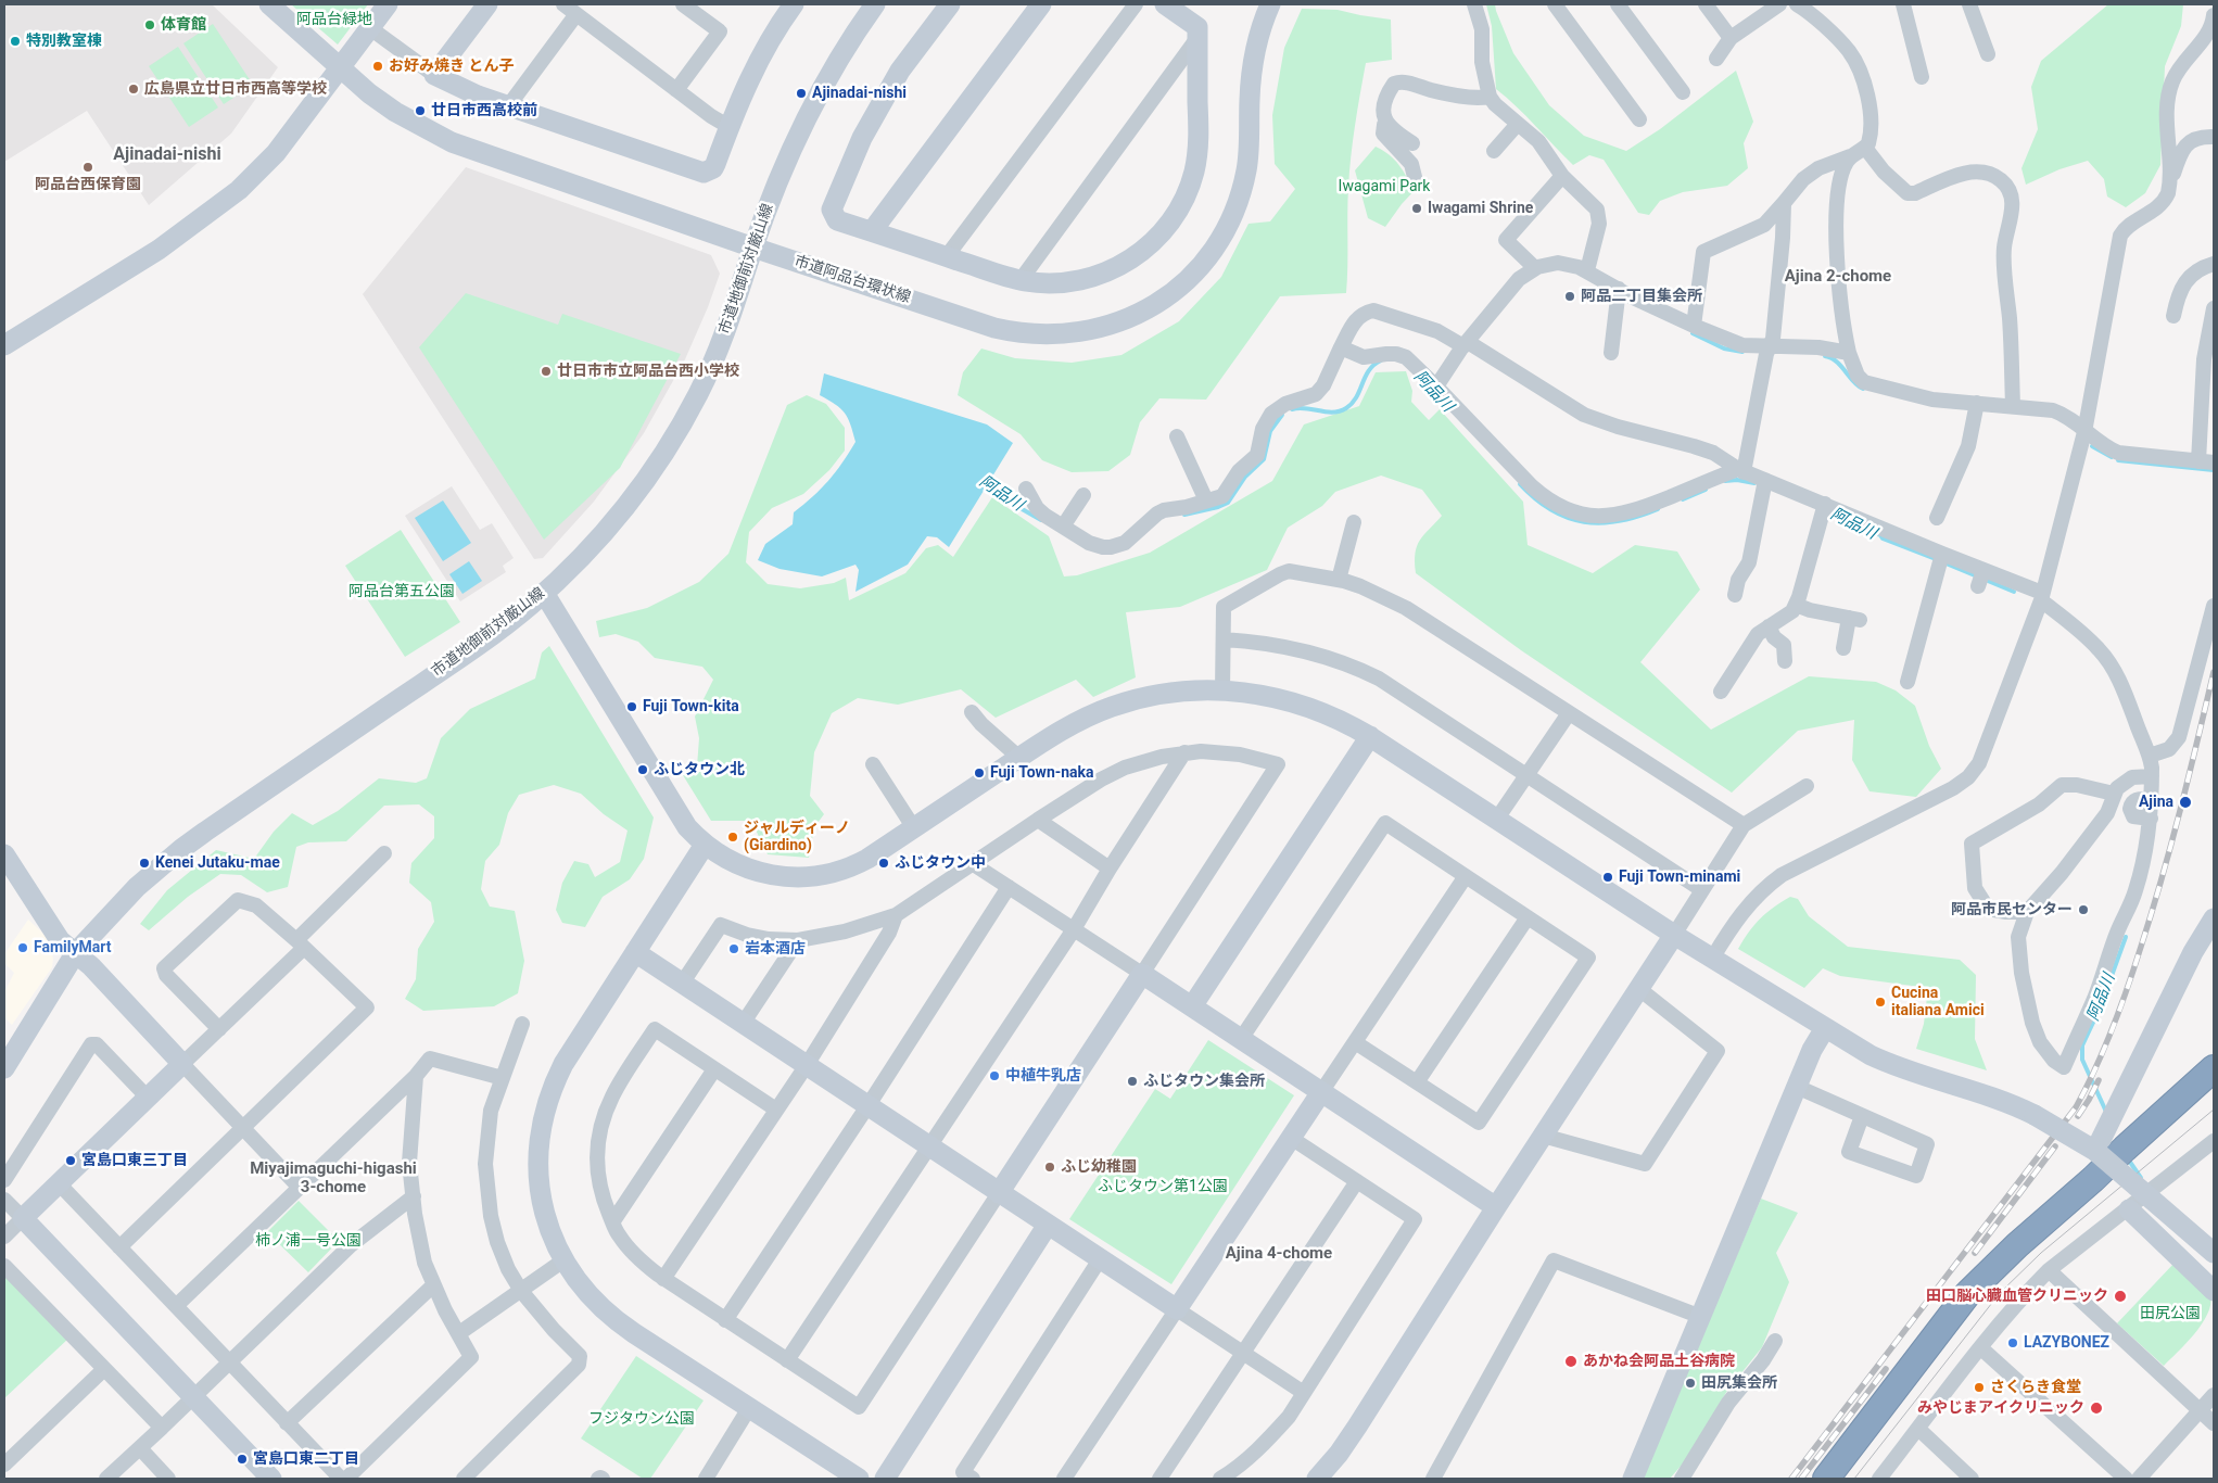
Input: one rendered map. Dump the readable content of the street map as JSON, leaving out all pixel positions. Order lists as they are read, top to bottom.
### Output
{
  "streets": {
    "street": ["市道地御前対厳山線", "市道阿品台環状線"]
  },
  "crossings": [
    ["市道地御前対厳山線", "市道阿品台環状線"]
  ],
  "districts": [
    "Ajinadai-nishi",
    "Ajina 2-chome",
    "Miyajimaguchi-higashi 3-chome",
    "Ajina 4-chome"
  ],
  "water": ["阿品川"],
  "parks": [
    "阿品台緑地",
    "Iwagami Park",
    "阿品台第五公園",
    "ふじタウン第1公園",
    "柿ノ浦一号公園",
    "田尻公園",
    "フジタウン公園"
  ],
  "places": [
    "体育館",
    "特別教室棟",
    "お好み焼き とん子",
    "広島県立廿日市西高等学校",
    "Ajinadai-nishi",
    "廿日市西高校前",
    "阿品台西保育園",
    "Iwagami Shrine",
    "阿品二丁目集会所",
    "廿日市市立阿品台西小学校",
    "Fuji Town-kita",
    "ふじタウン北",
    "Fuji Town-naka",
    "Ajina",
    "ジャルディーノ (Giardino)",
    "Kenei Jutaku-mae",
    "ふじタウン中",
    "Fuji Town-minami",
    "阿品市民センター",
    "FamilyMart",
    "岩本酒店",
    "Cucina italiana Amici",
    "中植牛乳店",
    "ふじタウン集会所",
    "宮島口東三丁目",
    "ふじ幼稚園",
    "田口脳心臓血管クリニック",
    "LAZYBONEZ",
    "あかね会阿品土谷病院",
    "田尻集会所",
    "さくらき食堂",
    "みやじまアイクリニック",
    "宮島口東二丁目"
  ]
}
